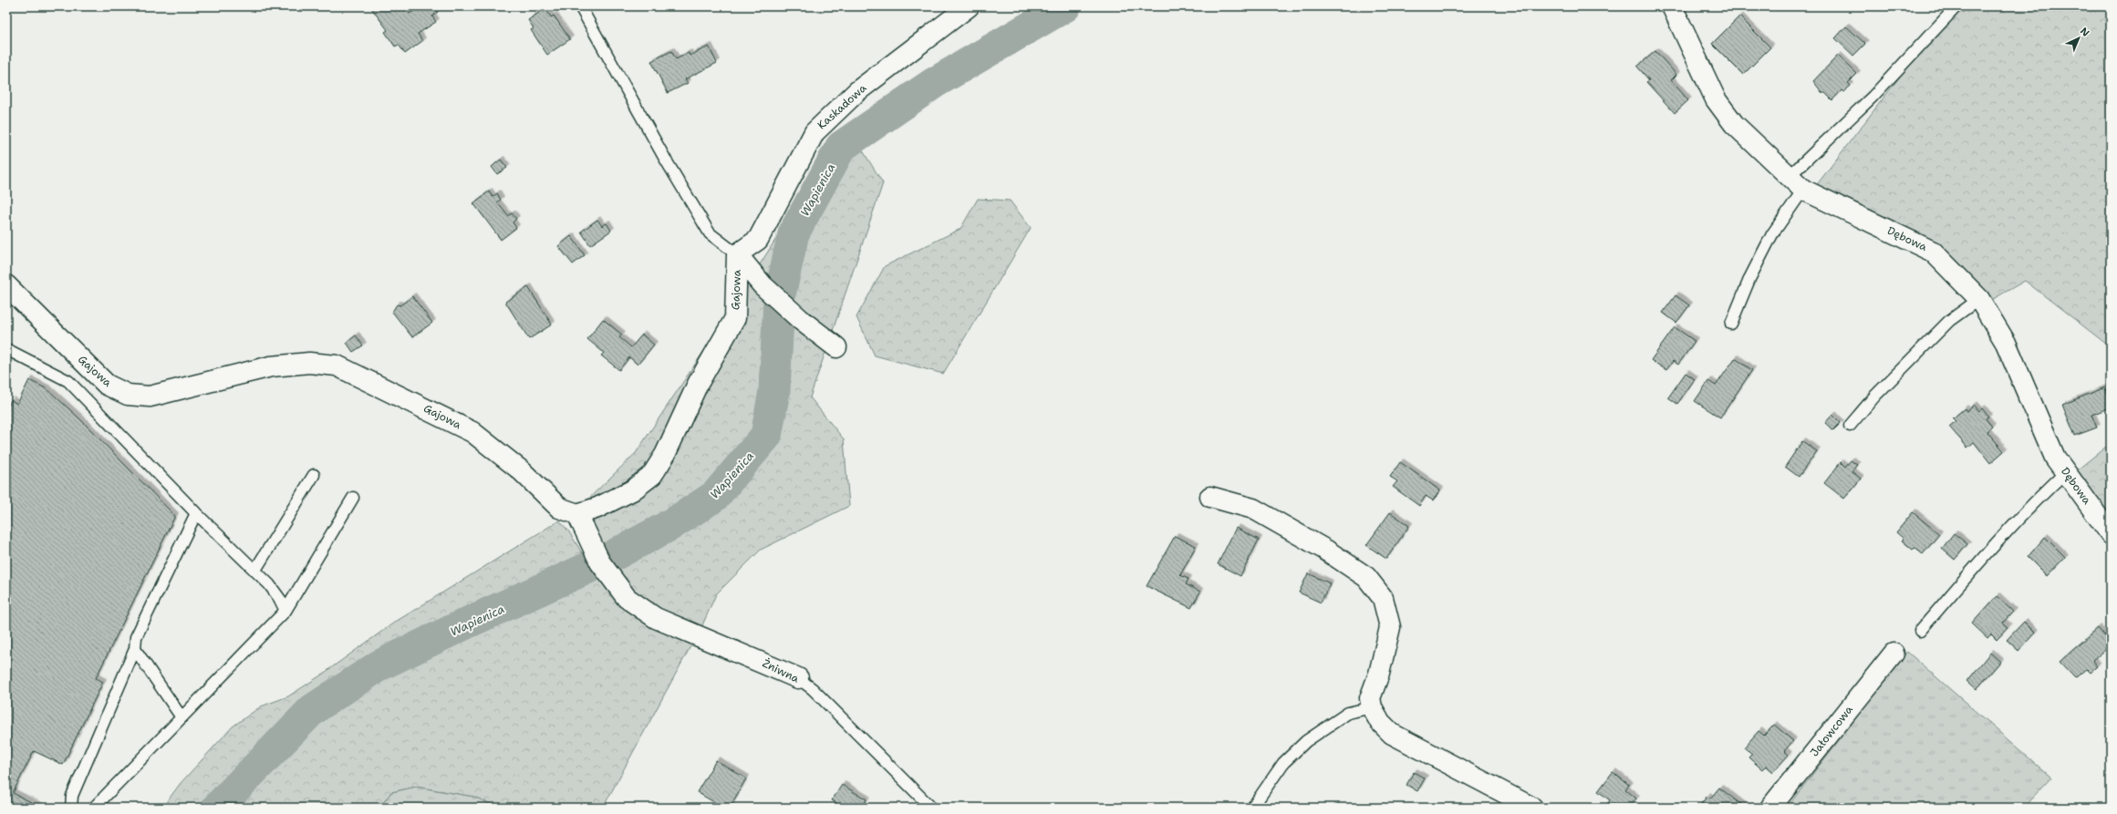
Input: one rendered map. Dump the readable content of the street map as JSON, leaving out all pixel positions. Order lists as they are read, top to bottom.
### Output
{
  "streets": {
    "street": [
      "Kaskadowa",
      "Dębowa",
      "Gajowa",
      "Żniwna",
      "Jałowcowa"
    ]
  },
  "crossings": [
    ["Kaskadowa", "Gajowa"],
    ["Gajowa", "Żniwna"]
  ],
  "water": ["Wapienica"],
  "north": "top right"
}
